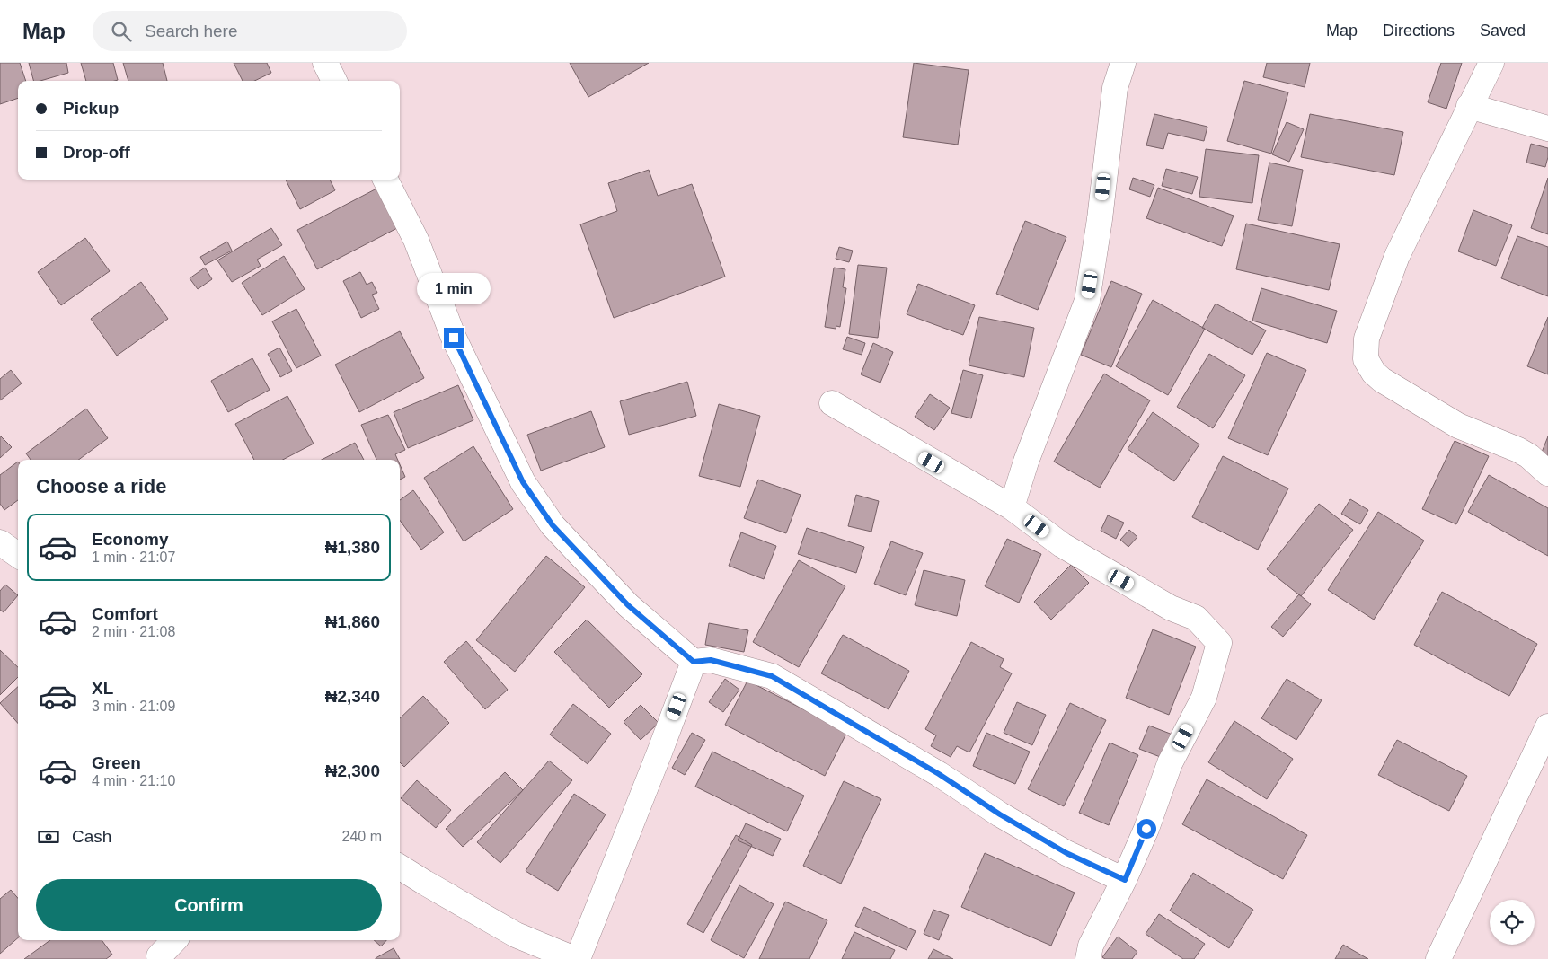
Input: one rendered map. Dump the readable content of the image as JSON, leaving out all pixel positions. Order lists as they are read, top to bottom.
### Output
{
  "page": {
    "header": "Map",
    "search": "Search here",
    "nav": ["Map", "Directions", "Saved"],
    "banner": ["Pickup", "Drop-off"],
    "bubble": "1 min",
    "heading": "Choose a ride",
    "list": [
      {
        "name": "Economy",
        "note": "1 min · 21:07",
        "value": "₦1,380"
      },
      {
        "name": "Comfort",
        "note": "2 min · 21:08",
        "value": "₦1,860"
      },
      {
        "name": "XL",
        "note": "3 min · 21:09",
        "value": "₦2,340"
      },
      {
        "name": "Green",
        "note": "4 min · 21:10",
        "value": "₦2,300"
      }
    ],
    "pay": ["Cash", "240 m"],
    "buttons": "Confirm"
  }
}
